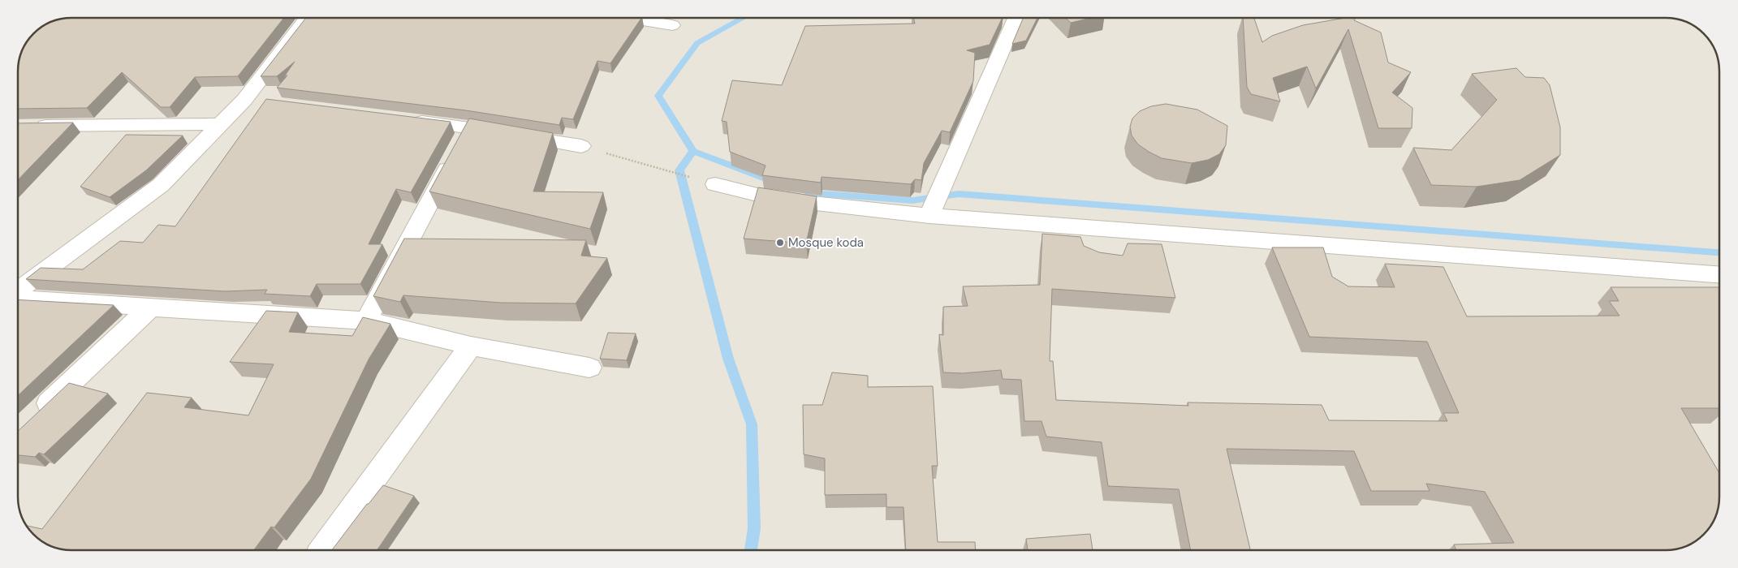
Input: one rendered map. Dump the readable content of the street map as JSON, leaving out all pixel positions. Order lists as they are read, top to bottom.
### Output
{
  "places": ["Mosque koda"]
}
